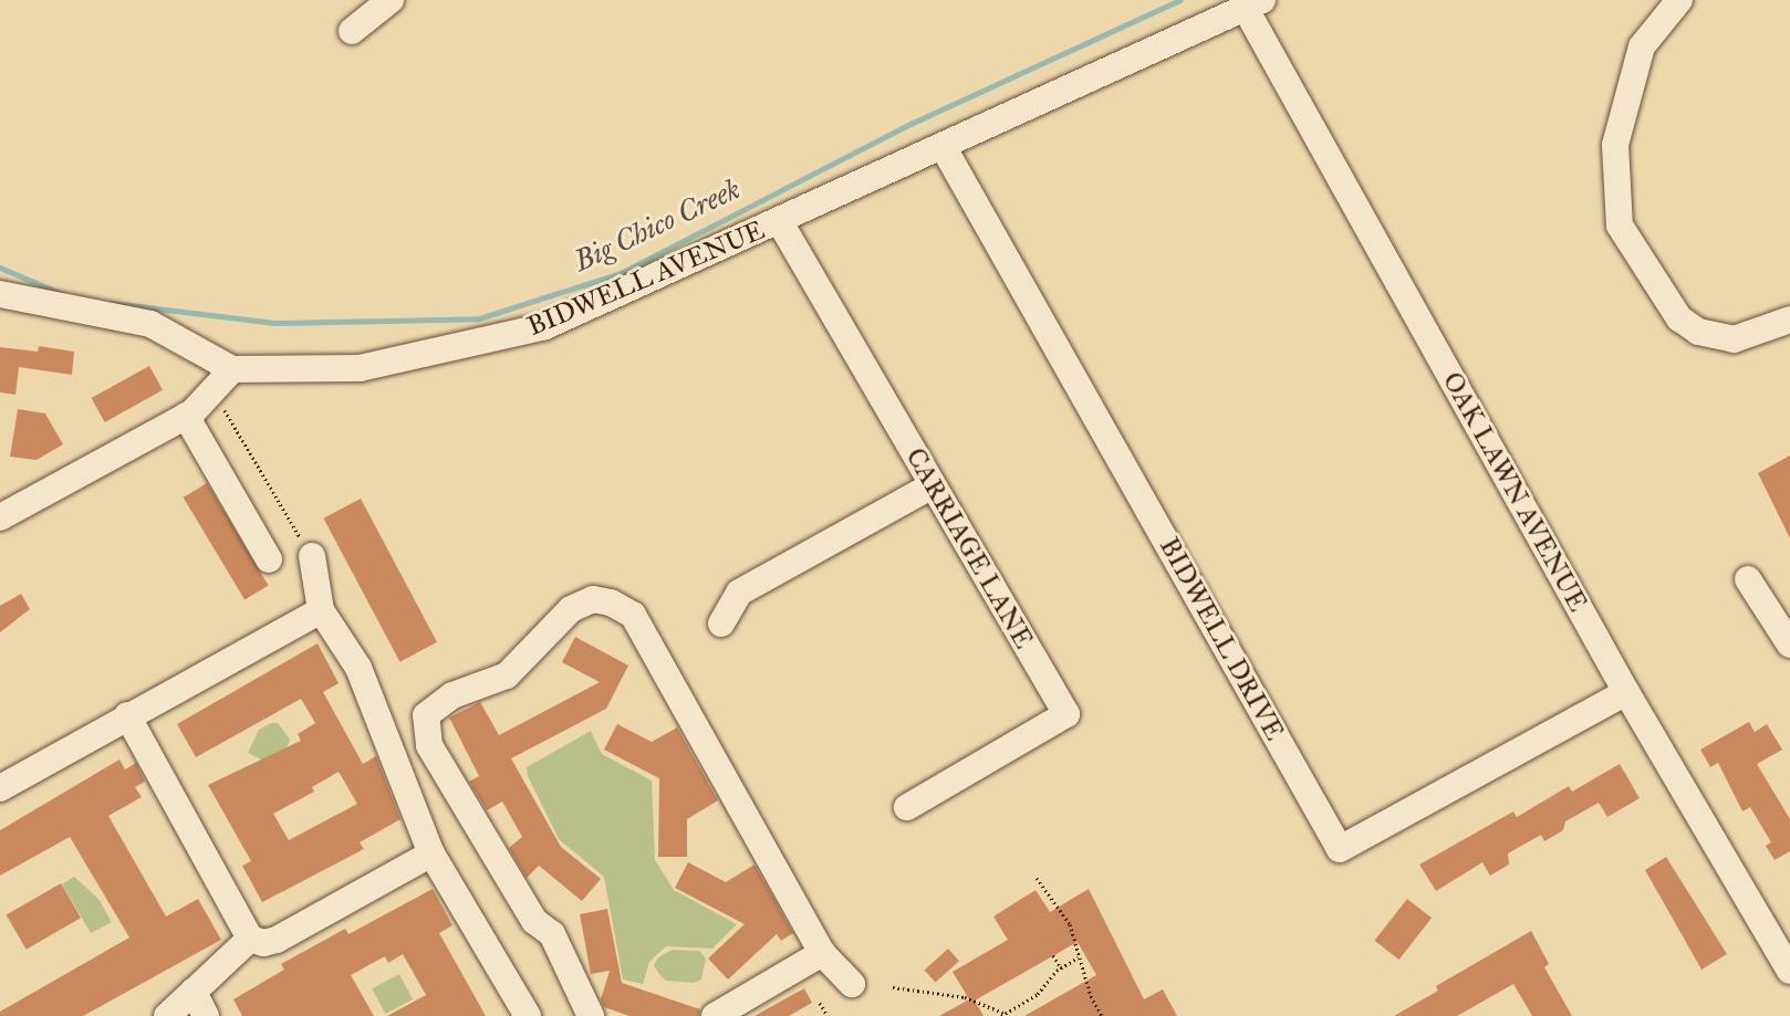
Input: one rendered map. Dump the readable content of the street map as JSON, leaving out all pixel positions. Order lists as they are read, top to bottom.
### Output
{
  "streets": {
    "street": [
      "BIDWELL AVENUE",
      "OAK LAWN AVENUE",
      "CARRIAGE LANE",
      "BIDWELL DRIVE"
    ]
  },
  "crossings": [
    ["BIDWELL AVENUE", "OAK LAWN AVENUE"],
    ["BIDWELL AVENUE", "CARRIAGE LANE"],
    ["BIDWELL AVENUE", "BIDWELL DRIVE"],
    ["OAK LAWN AVENUE", "BIDWELL DRIVE"]
  ],
  "water": ["Big Chico Creek"]
}
